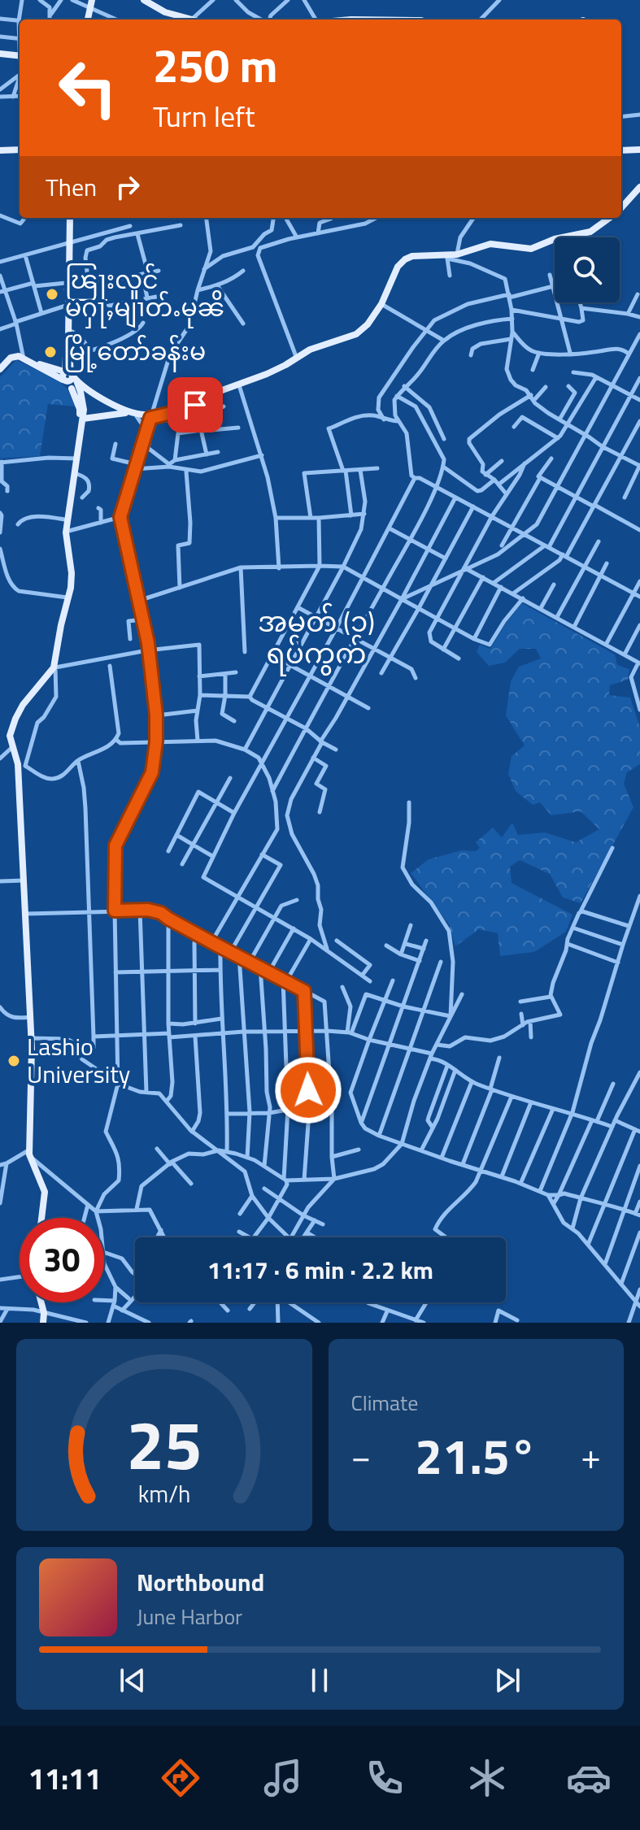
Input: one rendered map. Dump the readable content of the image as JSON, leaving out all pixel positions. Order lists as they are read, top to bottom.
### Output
{
  "districts": ["အမှတ် (၁) ရပ်ကွက်"],
  "places": ["ၽြႃးလူင် မႁႃႇမျၢတ်ႉမုၼိ", "မြို့တော်ခန်းမ", "Lashio University"],
  "page": {
    "turn": ["250 m", "Turn left"],
    "then": "Then",
    "limit": "30",
    "trip": "11:17 · 6 min · 2.2 km",
    "tile": "Climate",
    "heat": ["−", "21.5°", "+"],
    "song": ["Northbound", "June Harbor"],
    "tabs": "11:11",
    "gauge": ["25", "km/h"]
  }
}
